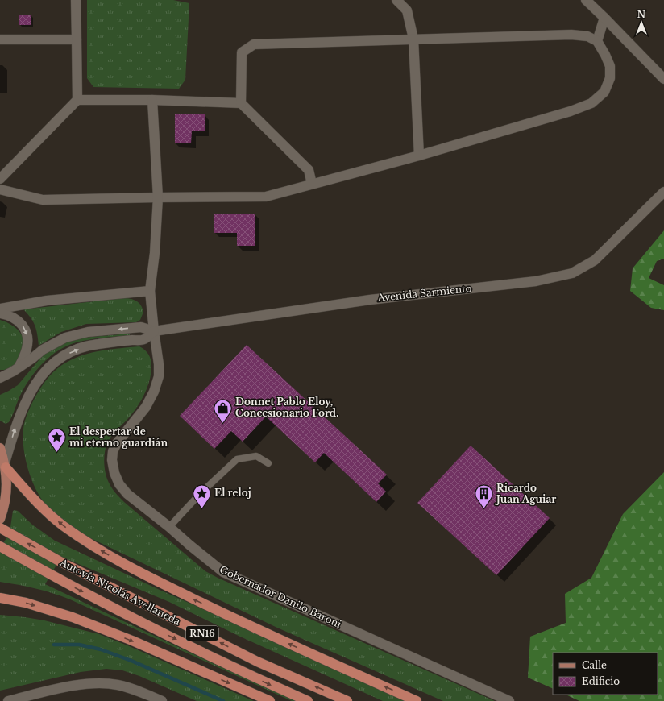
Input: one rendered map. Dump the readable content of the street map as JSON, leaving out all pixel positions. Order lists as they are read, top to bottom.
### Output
{
  "streets": {
    "highway": ["Autovía Nicolás Avellaneda", "RN16"],
    "street": ["Avenida Sarmiento", "Gobernador Danilo Baroni"]
  },
  "crossings": [
    ["Avenida Sarmiento", "Gobernador Danilo Baroni"]
  ],
  "places": {
    "shop": ["Donnet Pablo Eloy, Concesionario Ford."],
    "place": ["El despertar de mi eterno guardián", "El reloj"],
    "building": ["Ricardo Juan Aguiar"]
  },
  "legend": ["Calle", "Edificio"],
  "north": "top"
}
